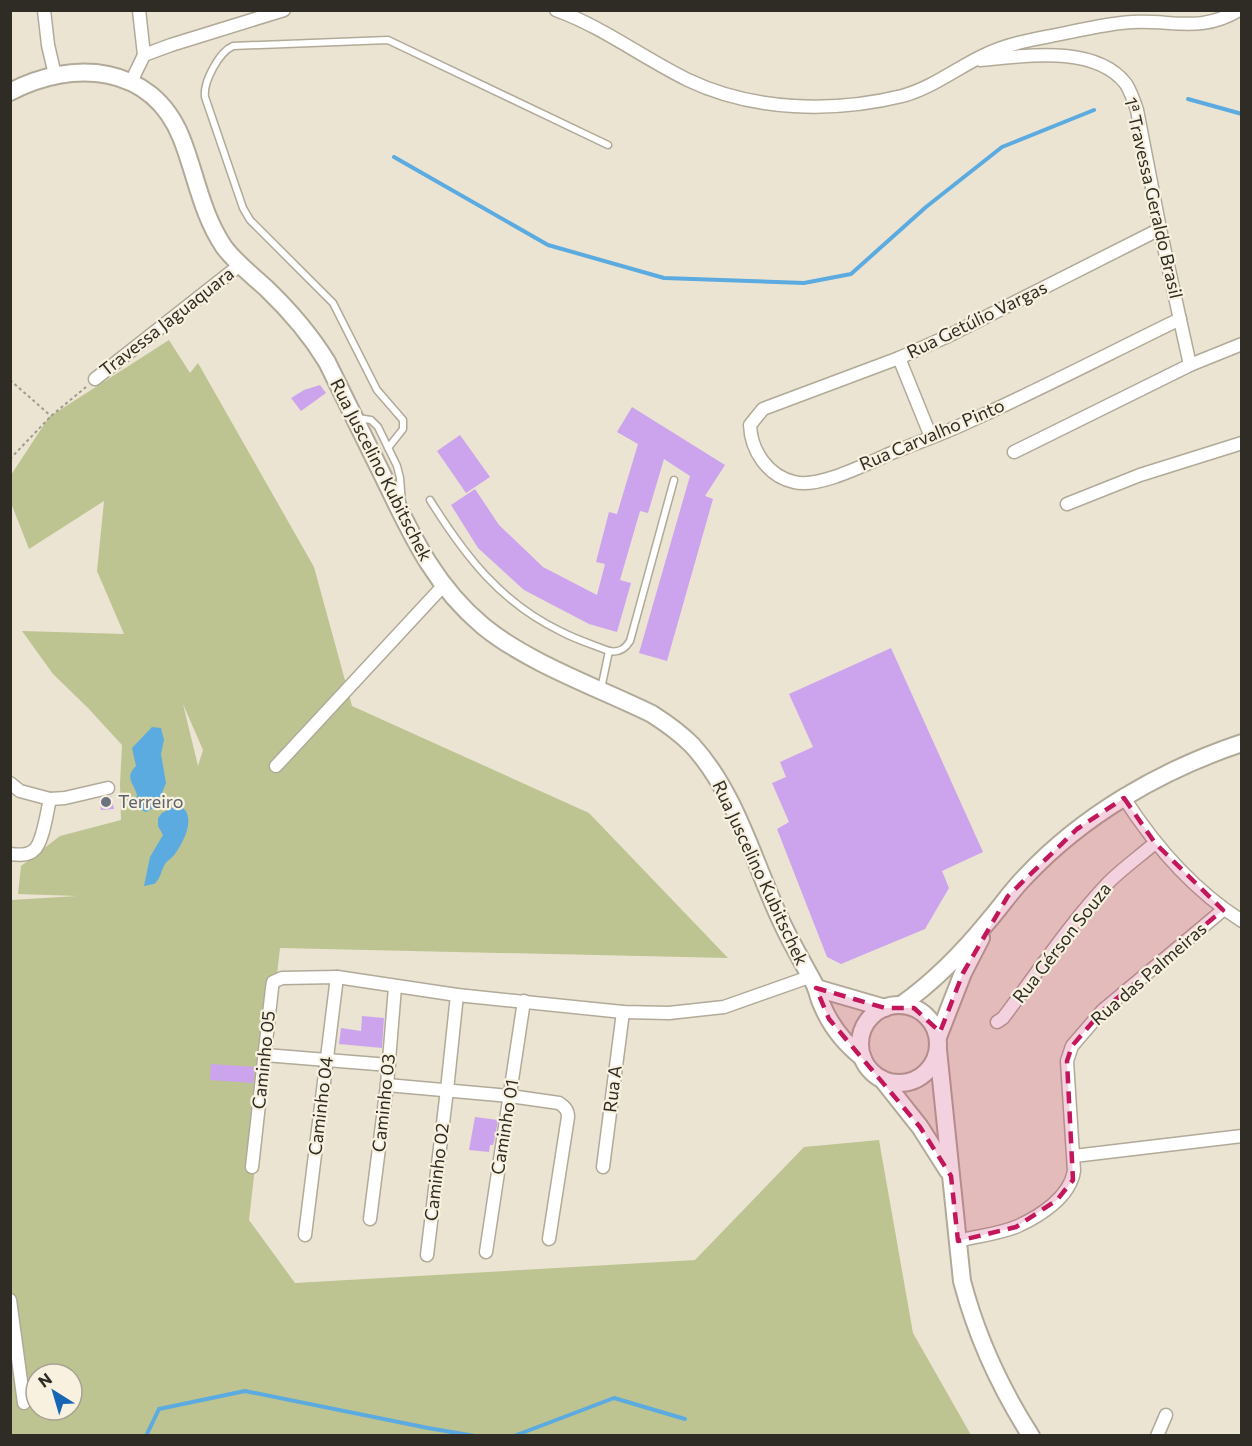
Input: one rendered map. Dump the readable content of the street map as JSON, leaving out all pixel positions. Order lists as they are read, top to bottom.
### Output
{
  "streets": {
    "main road": ["Rua Juscelino Kubitschek"],
    "street": [
      "1ª Travessa Geraldo Brasil",
      "Rua Getúlio Vargas",
      "Travessa Jaguaquara",
      "Rua Carvalho Pinto",
      "Rua Gérson Souza",
      "Rua das Palmeiras",
      "Caminho 05",
      "Rua A",
      "Caminho 03",
      "Caminho 04",
      "Caminho 01",
      "Caminho 02"
    ]
  },
  "crossings": [
    ["1ª Travessa Geraldo Brasil", "Rua Getúlio Vargas"],
    ["1ª Travessa Geraldo Brasil", "Rua Carvalho Pinto"],
    ["Rua Getúlio Vargas", "Rua Carvalho Pinto"],
    ["Travessa Jaguaquara", "Rua Juscelino Kubitschek"],
    ["Caminho 05", "Caminho 04"]
  ],
  "places": ["Terreiro"],
  "north": "top left"
}
